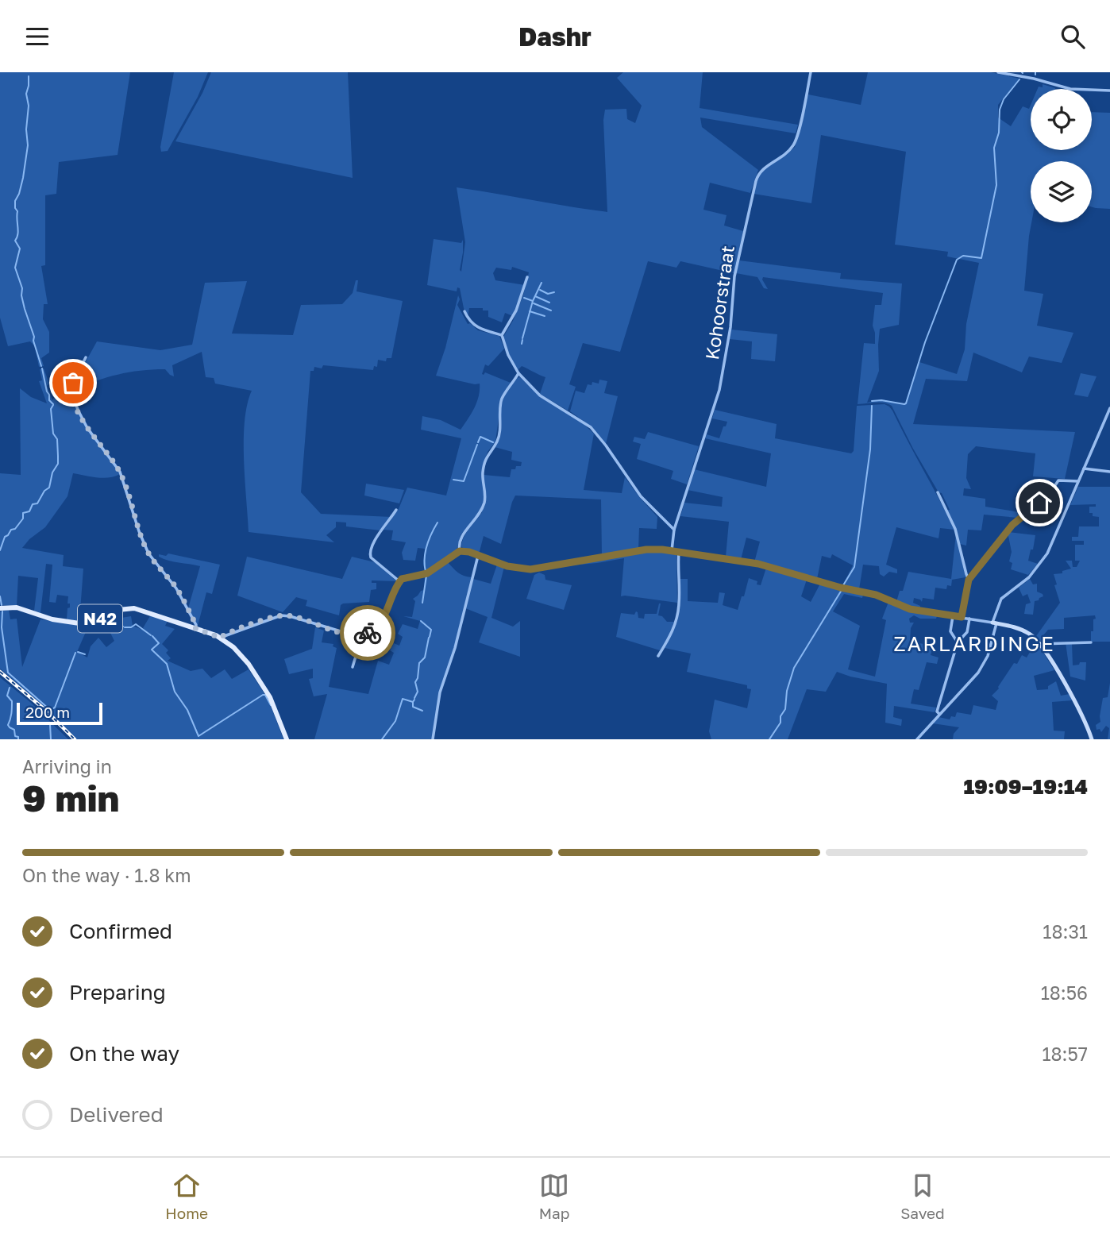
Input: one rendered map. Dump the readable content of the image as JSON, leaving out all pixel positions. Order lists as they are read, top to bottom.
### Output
{
  "streets": {
    "main road": ["N42"],
    "street": ["Kohoorstraat"]
  },
  "districts": ["ZARLARDINGE"],
  "scale_bar": "200 m",
  "page": {
    "header": "Dashr",
    "scale": "200 m",
    "heading": ["9 min", "Arriving in", "19:09–19:14"],
    "bar": "On the way · 1.8 km",
    "list": [
      ["Confirmed", "18:31"],
      ["Preparing", "18:56"],
      ["On the way", "18:57"],
      "Delivered"
    ],
    "tabs": ["Home", "Map", "Saved"]
  }
}
